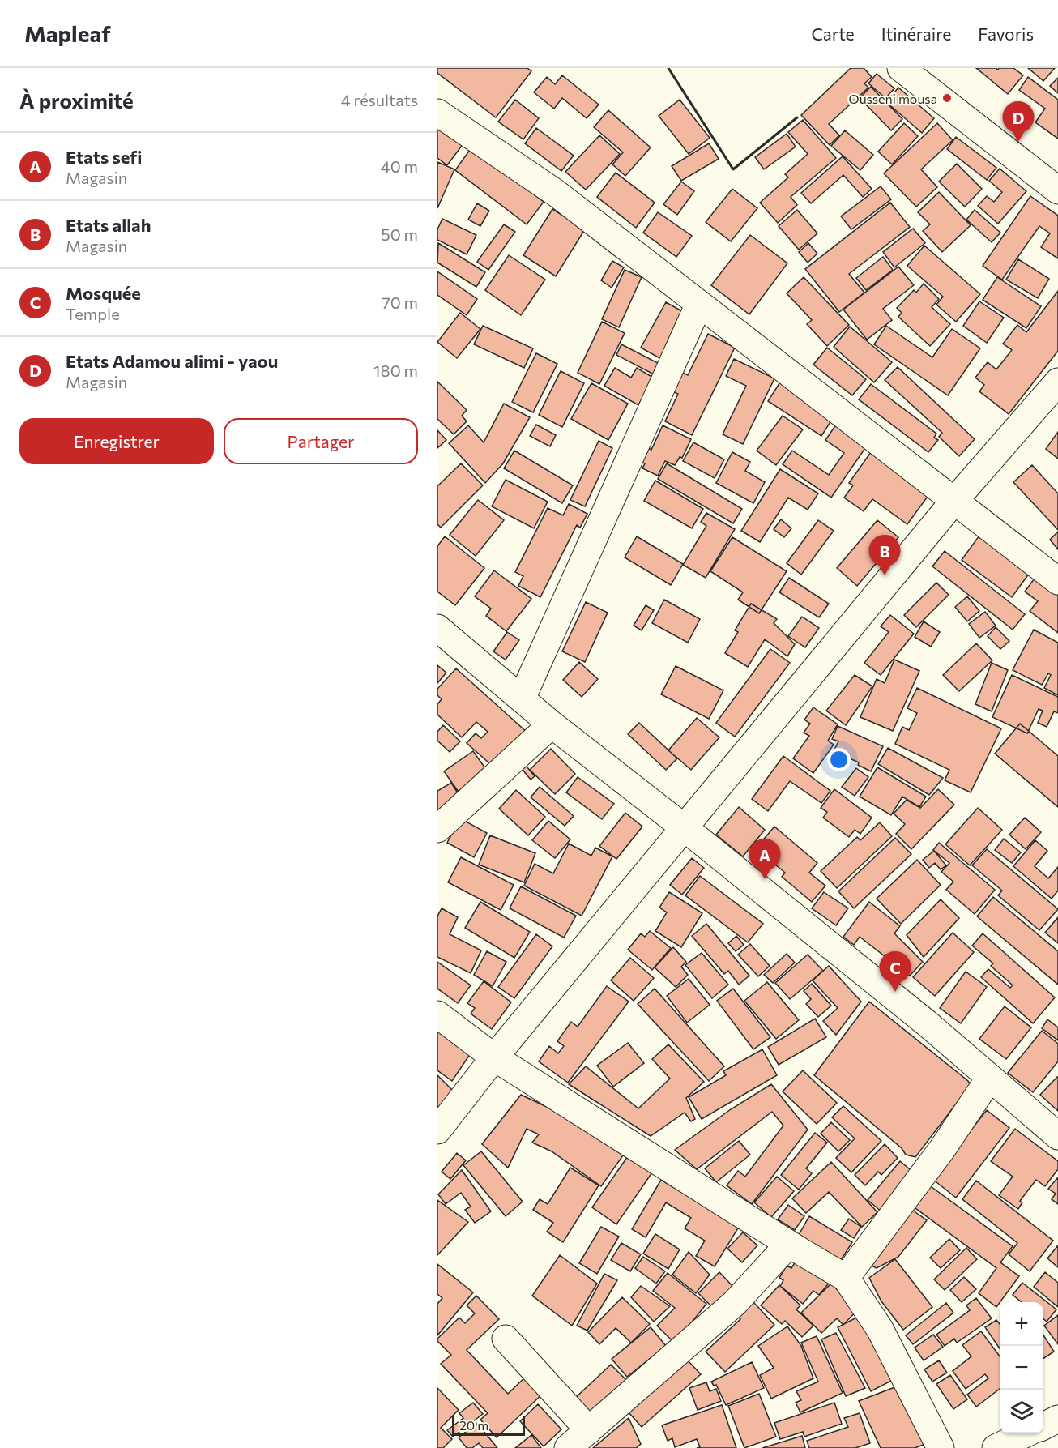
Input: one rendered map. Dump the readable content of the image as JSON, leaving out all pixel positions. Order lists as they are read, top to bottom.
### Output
{
  "places": ["Ousseni mousa"],
  "scale_bar": "20 m",
  "page": {
    "header": "Mapleaf",
    "nav": ["Carte", "Itinéraire", "Favoris"],
    "heading": ["À proximité", "4 résultats"],
    "pins": [
      "D",
      "B",
      "A",
      "C"
    ],
    "list": [
      {
        "mark": "A",
        "name": "Etats sefi",
        "note": "Magasin",
        "value": "40 m"
      },
      {
        "mark": "B",
        "name": "Etats allah",
        "note": "Magasin",
        "value": "50 m"
      },
      {
        "mark": "C",
        "name": "Mosquée",
        "note": "Temple",
        "value": "70 m"
      },
      {
        "mark": "D",
        "name": "Etats Adamou alimi - yaou",
        "note": "Magasin",
        "value": "180 m"
      }
    ],
    "buttons": ["Enregistrer", "Partager"],
    "map_buttons": ["+", "−"],
    "scale": "20 m"
  }
}
